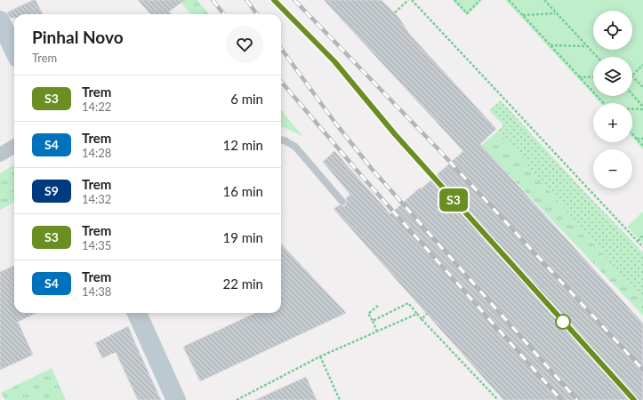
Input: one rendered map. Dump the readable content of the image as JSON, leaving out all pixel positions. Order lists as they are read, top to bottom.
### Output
{
  "page": {
    "on_map": "S3",
    "map_buttons": ["+", "−"],
    "heading": ["Pinhal Novo", "Trem"],
    "list": [
      {
        "mark": "S3",
        "name": "Trem",
        "note": "14:22",
        "value": "6 min"
      },
      {
        "mark": "S4",
        "name": "Trem",
        "note": "14:28",
        "value": "12 min"
      },
      {
        "mark": "S9",
        "name": "Trem",
        "note": "14:32",
        "value": "16 min"
      },
      {
        "mark": "S3",
        "name": "Trem",
        "note": "14:35",
        "value": "19 min"
      },
      {
        "mark": "S4",
        "name": "Trem",
        "note": "14:38",
        "value": "22 min"
      }
    ]
  }
}
